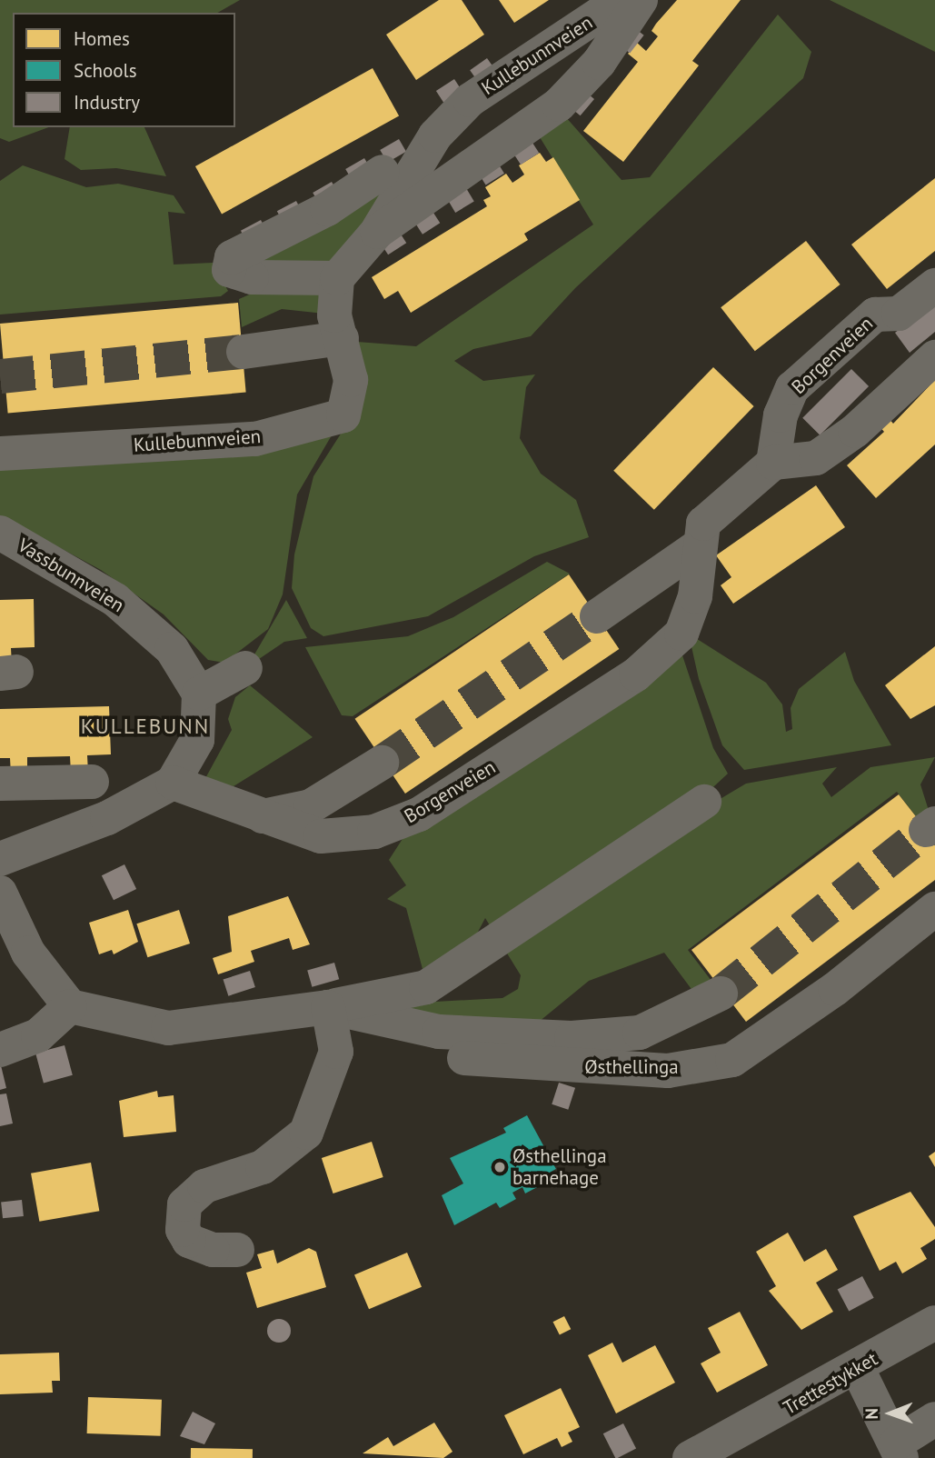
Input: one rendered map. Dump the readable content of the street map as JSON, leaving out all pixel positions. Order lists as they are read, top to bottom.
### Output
{
  "streets": {
    "street": [
      "Kullebunnveien",
      "Borgenveien",
      "Vassbunnveien",
      "Østhellinga",
      "Trettestykket"
    ]
  },
  "districts": ["KULLEBUNN"],
  "places": ["Østhellinga barnehage"],
  "legend": ["Homes", "Schools", "Industry"],
  "north": "left"
}
